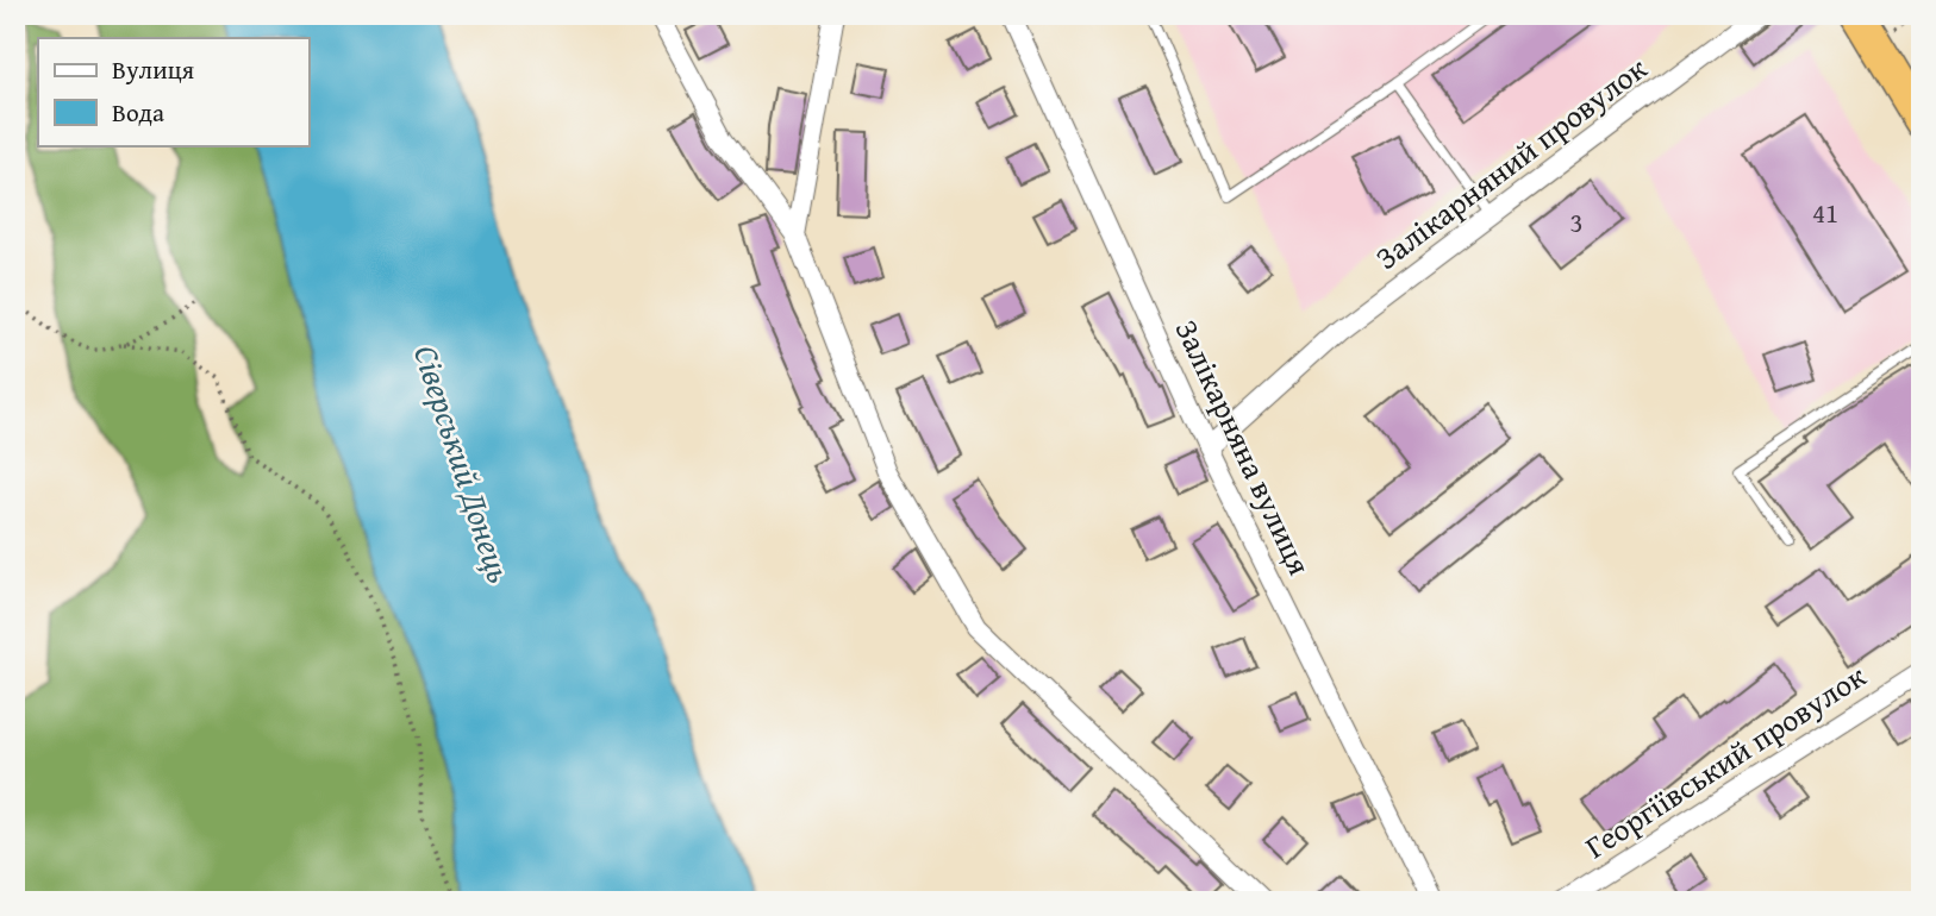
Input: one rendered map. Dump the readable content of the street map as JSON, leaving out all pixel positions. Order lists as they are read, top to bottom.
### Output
{
  "streets": {
    "street": ["Залікарняний провулок", "Залікарняна вулиця", "Георгіївський провулок"]
  },
  "crossings": [
    ["Залікарняний провулок", "Залікарняна вулиця"]
  ],
  "water": ["Сіверський Донець"],
  "house_numbers": ["41", "3"],
  "legend": ["Вулиця", "Вода"]
}
